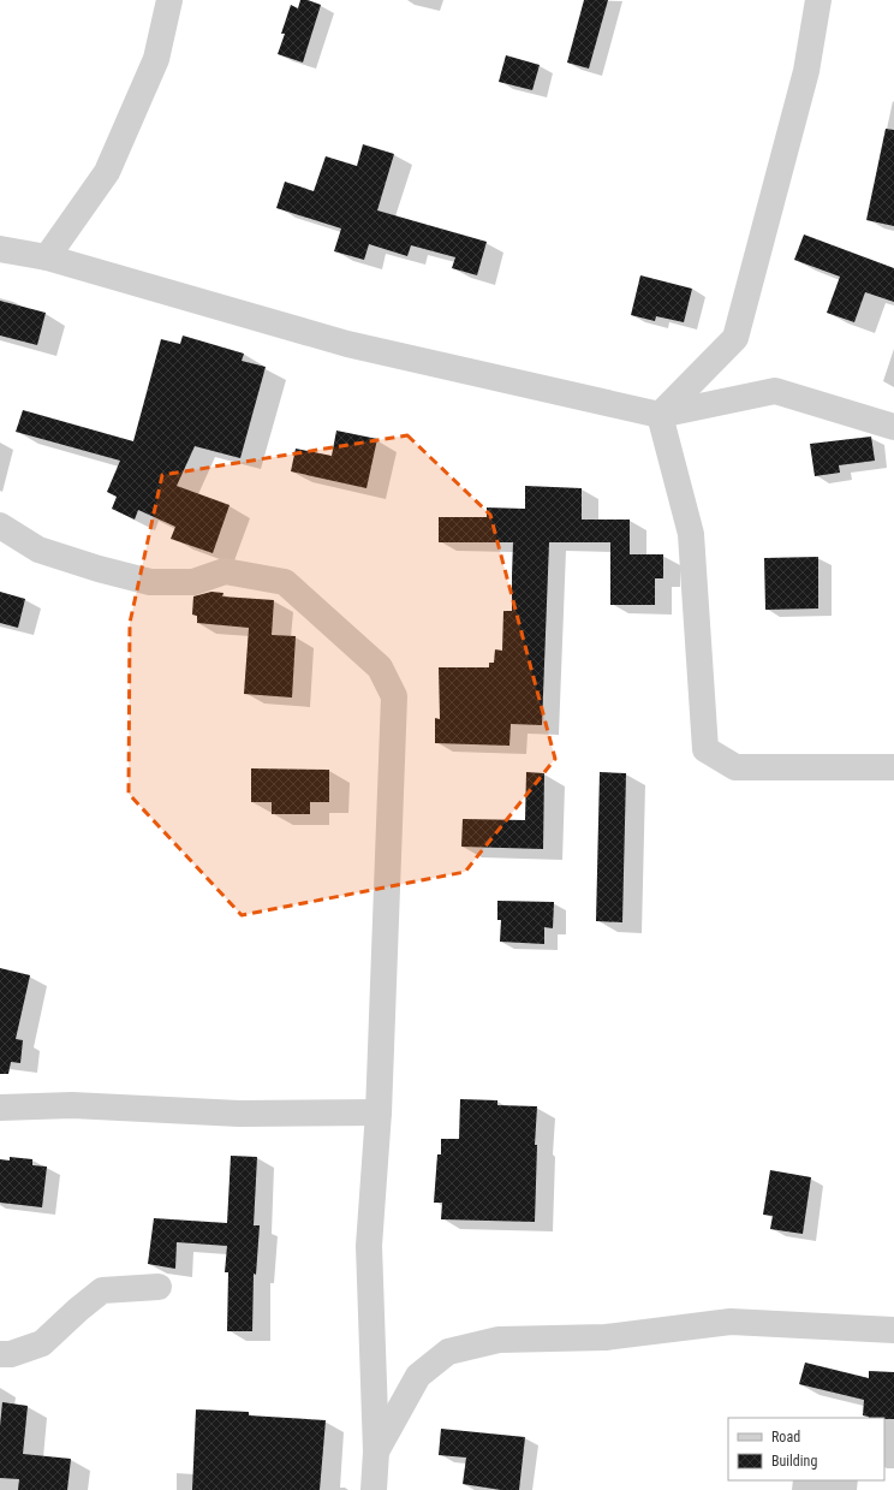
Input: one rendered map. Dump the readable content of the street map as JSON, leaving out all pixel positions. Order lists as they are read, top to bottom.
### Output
{
  "legend": ["Road", "Building"]
}
